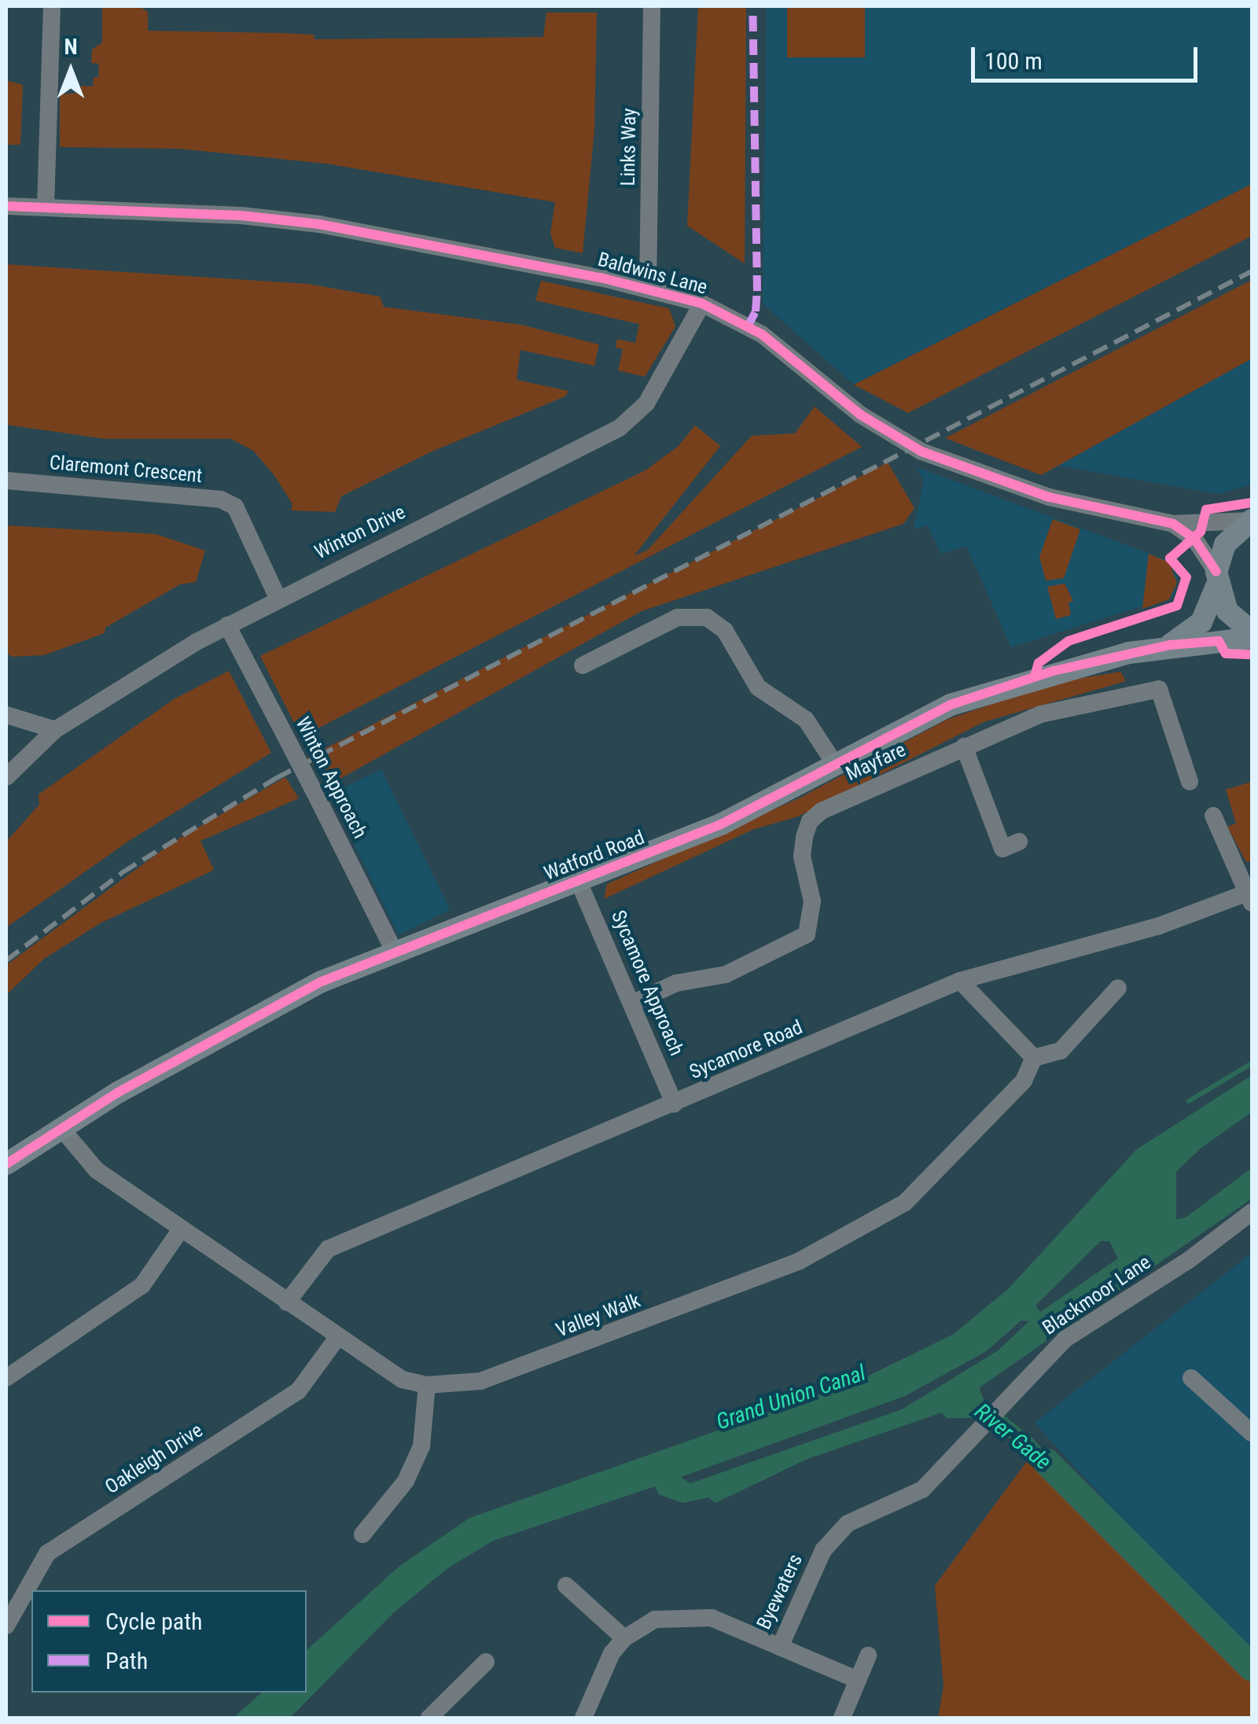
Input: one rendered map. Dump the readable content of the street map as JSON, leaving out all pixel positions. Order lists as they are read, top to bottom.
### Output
{
  "streets": {
    "main road": ["Watford Road"],
    "street": [
      "Links Way",
      "Baldwins Lane",
      "Claremont Crescent",
      "Winton Drive",
      "Mayfare",
      "Winton Approach",
      "Sycamore Approach",
      "Sycamore Road",
      "Blackmoor Lane",
      "Valley Walk",
      "Oakleigh Drive",
      "Byewaters"
    ]
  },
  "crossings": [
    ["Links Way", "Baldwins Lane"],
    ["Baldwins Lane", "Winton Drive"],
    ["Baldwins Lane", "Watford Road"],
    ["Claremont Crescent", "Winton Drive"],
    ["Winton Drive", "Winton Approach"],
    ["Mayfare", "Sycamore Approach"],
    ["Winton Approach", "Watford Road"],
    ["Watford Road", "Sycamore Approach"],
    ["Watford Road", "Valley Walk"],
    ["Sycamore Approach", "Sycamore Road"],
    ["Sycamore Road", "Valley Walk"],
    ["Blackmoor Lane", "Byewaters"],
    ["Valley Walk", "Oakleigh Drive"]
  ],
  "water": ["Grand Union Canal", "River Gade"],
  "legend": ["Cycle path", "Path"],
  "scale_bar": "100 m",
  "north": "top"
}
